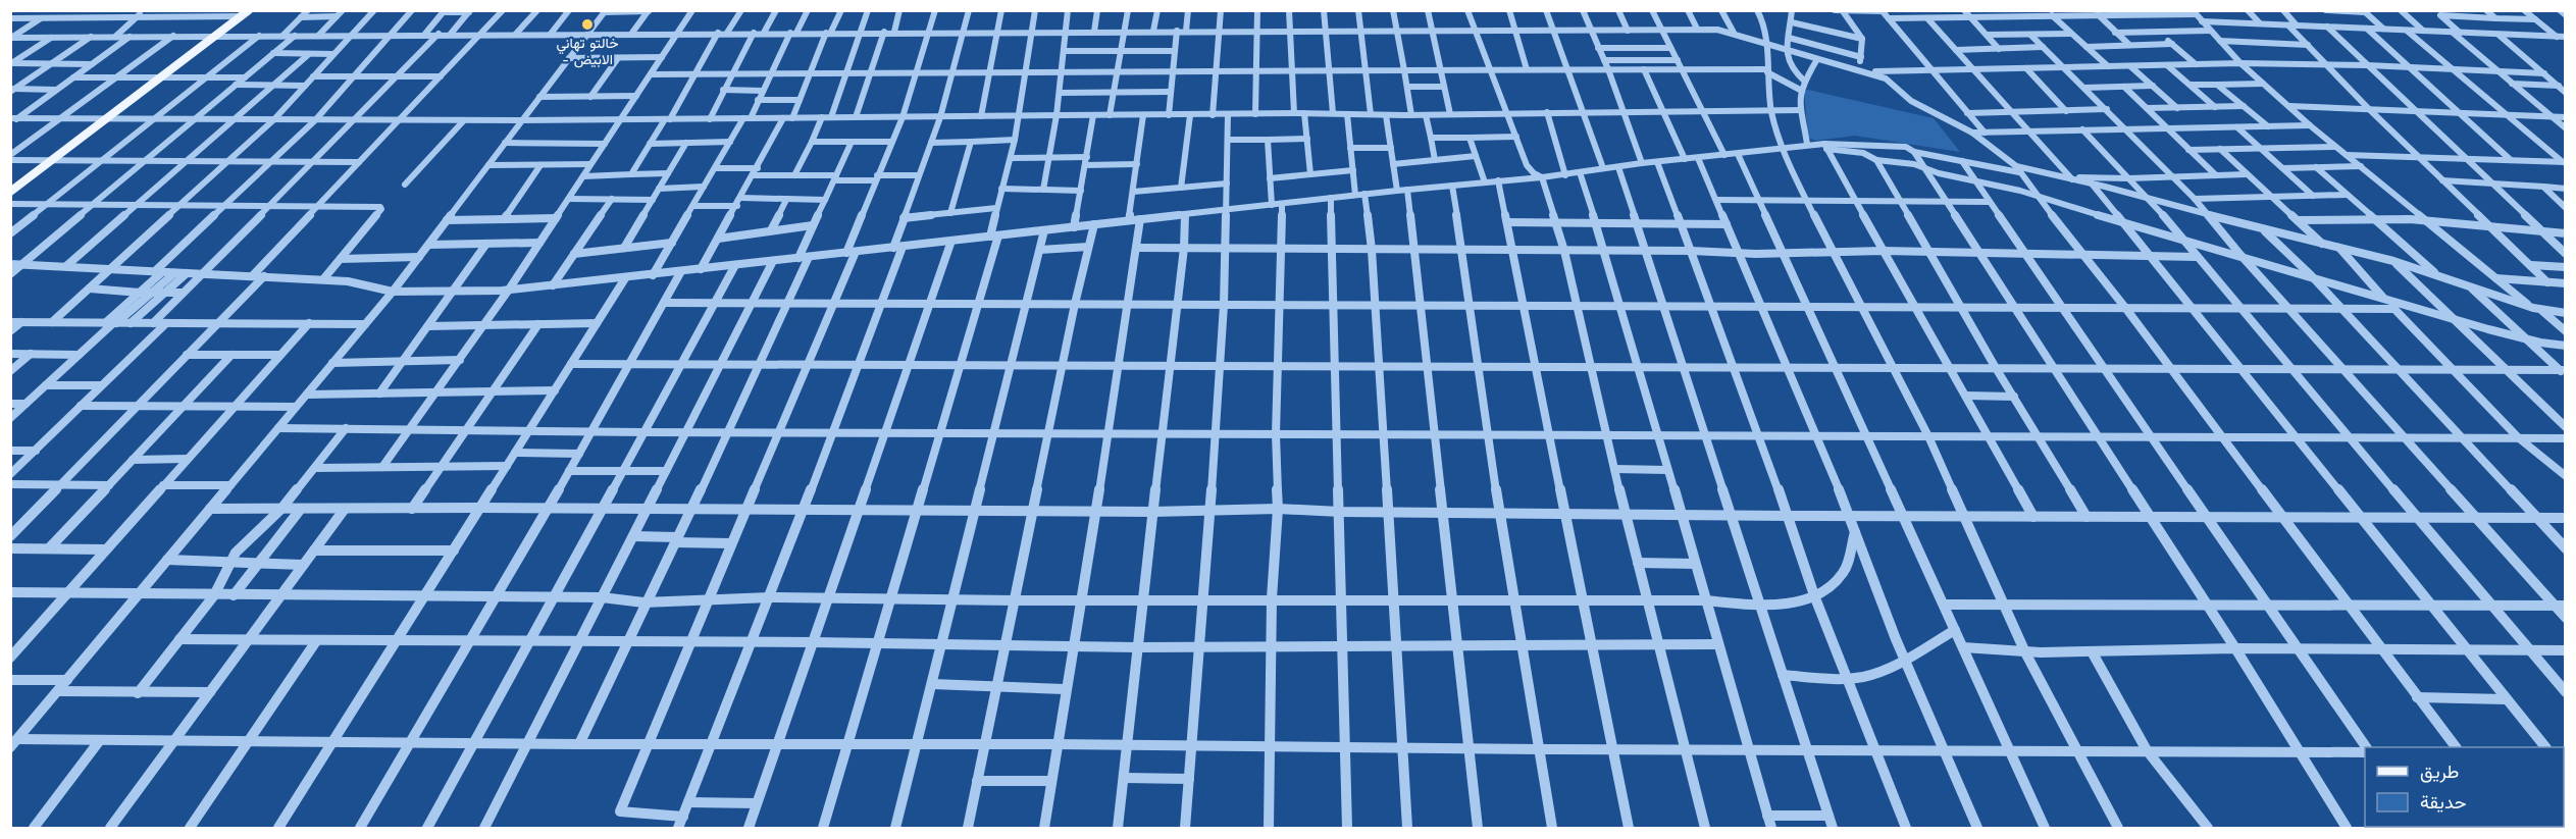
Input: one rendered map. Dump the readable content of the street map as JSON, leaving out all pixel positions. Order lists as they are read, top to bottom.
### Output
{
  "places": ["خالتو تهاني - الابيض"],
  "legend": ["طريق", "حديقة"]
}
